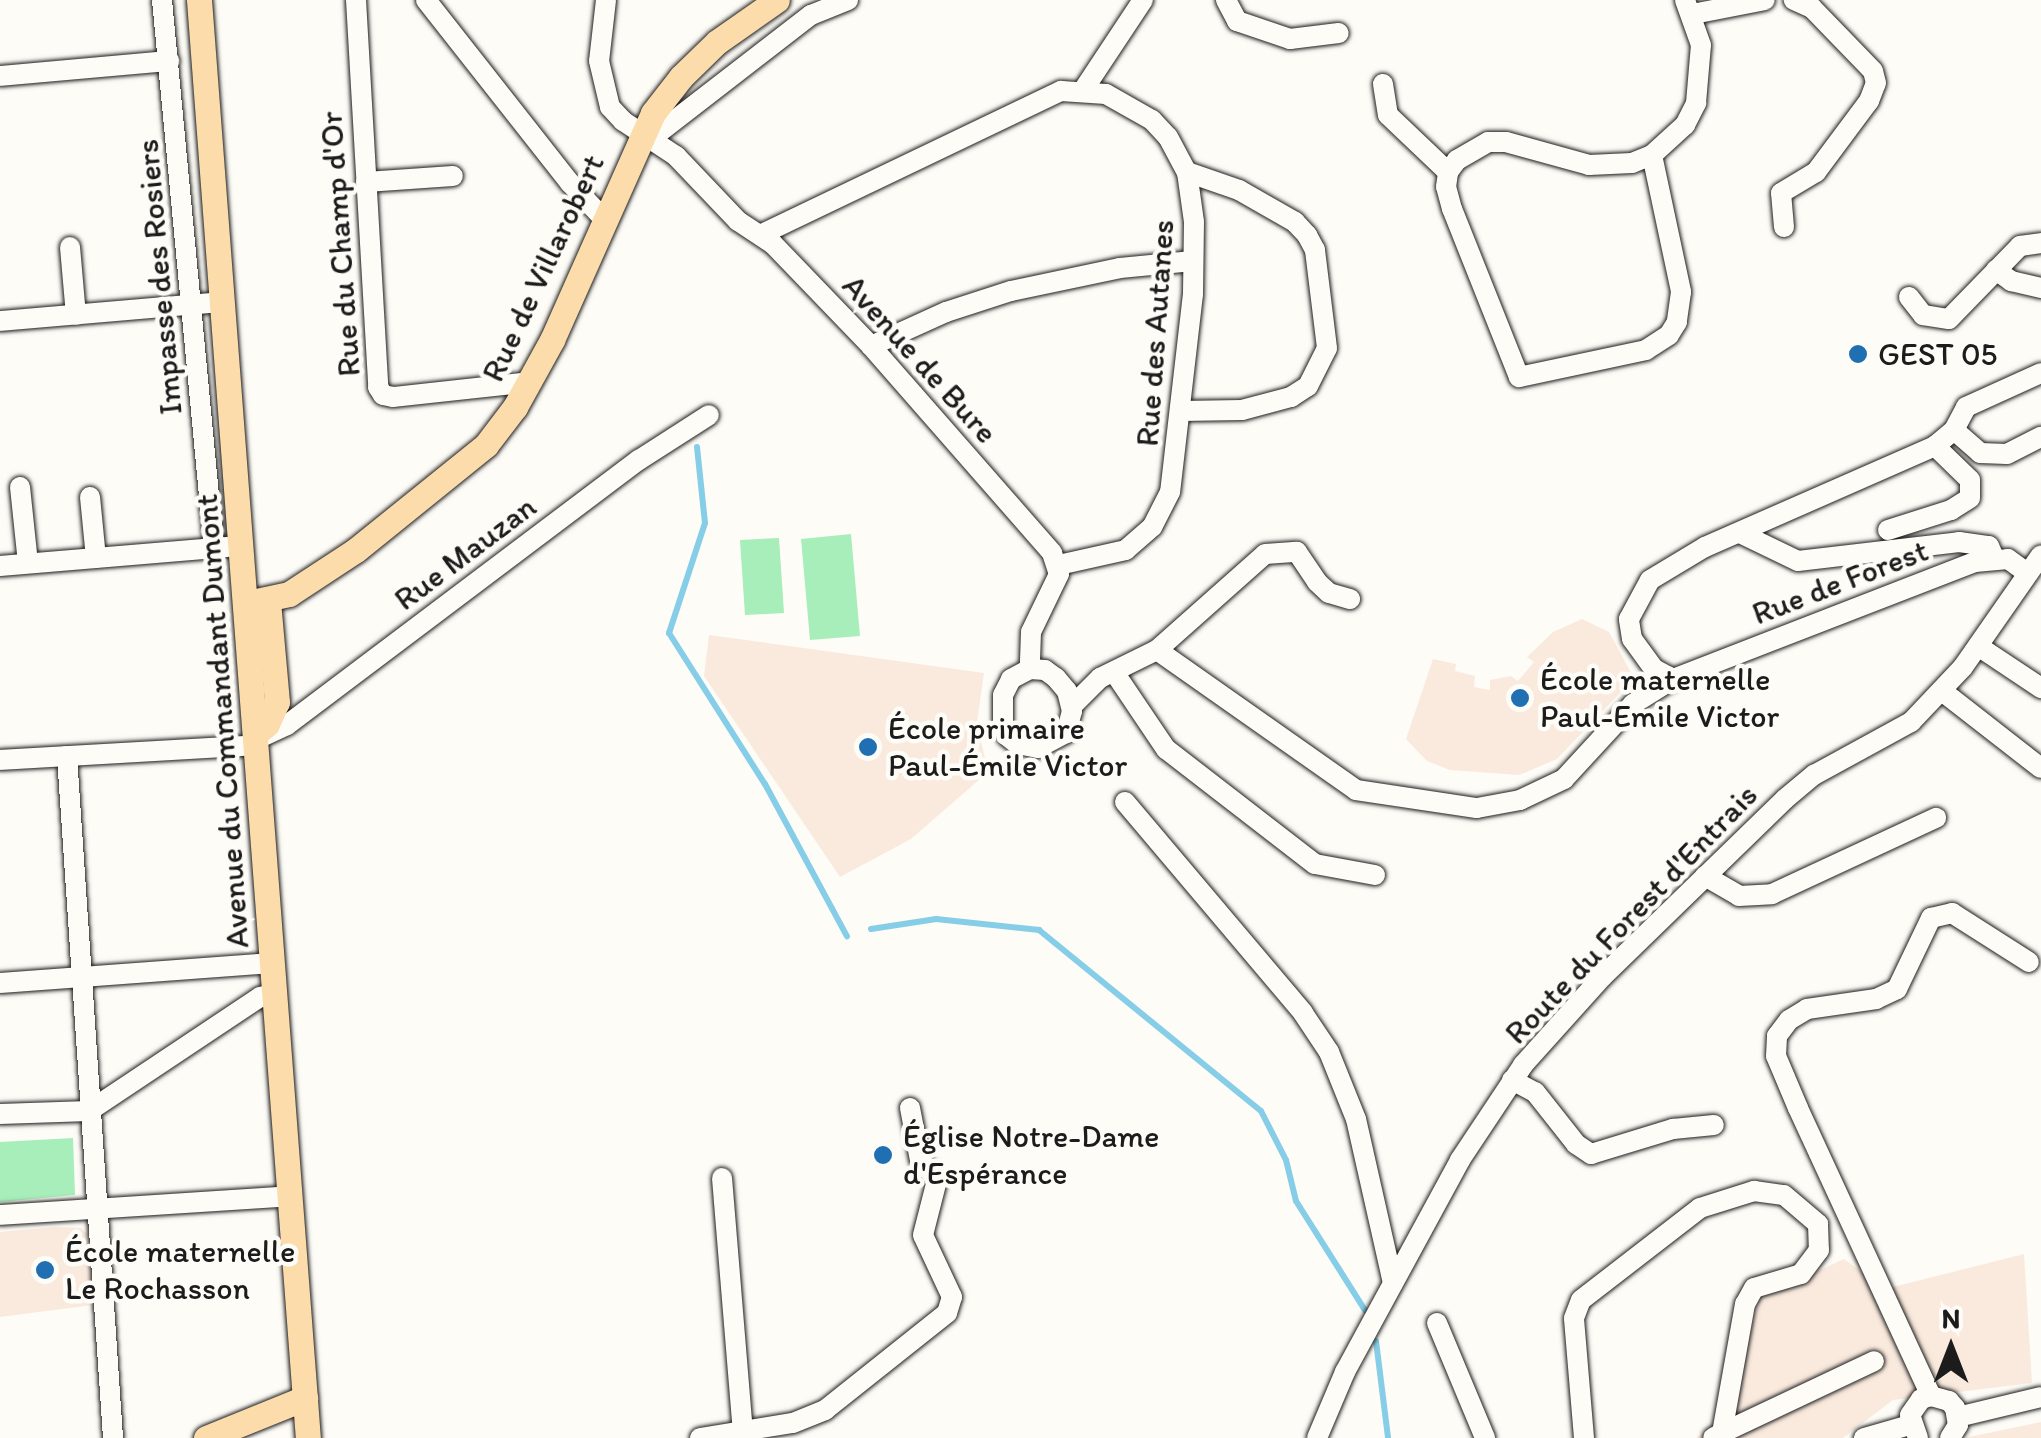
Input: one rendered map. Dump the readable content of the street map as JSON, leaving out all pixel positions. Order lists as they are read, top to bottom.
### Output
{
  "streets": {
    "main road": ["Rue de Villarobert", "Avenue du Commandant Dumont"],
    "street": [
      "Rue du Champ d'Or",
      "Impasse des Rosiers",
      "Rue des Autanes",
      "Avenue de Bure",
      "Rue Mauzan",
      "Rue de Forest",
      "Route du Forest d'Entrais"
    ]
  },
  "crossings": [
    ["Rue du Champ d'Or", "Rue de Villarobert"],
    ["Rue de Villarobert", "Avenue de Bure"],
    ["Rue de Villarobert", "Avenue du Commandant Dumont"],
    ["Rue des Autanes", "Avenue de Bure"],
    ["Rue Mauzan", "Avenue du Commandant Dumont"]
  ],
  "places": [
    "GEST 05",
    "École maternelle Paul-Emile Victor",
    "École primaire Paul-Émile Victor",
    "Église Notre-Dame d'Espérance",
    "École maternelle Le Rochasson"
  ],
  "north": "top"
}
